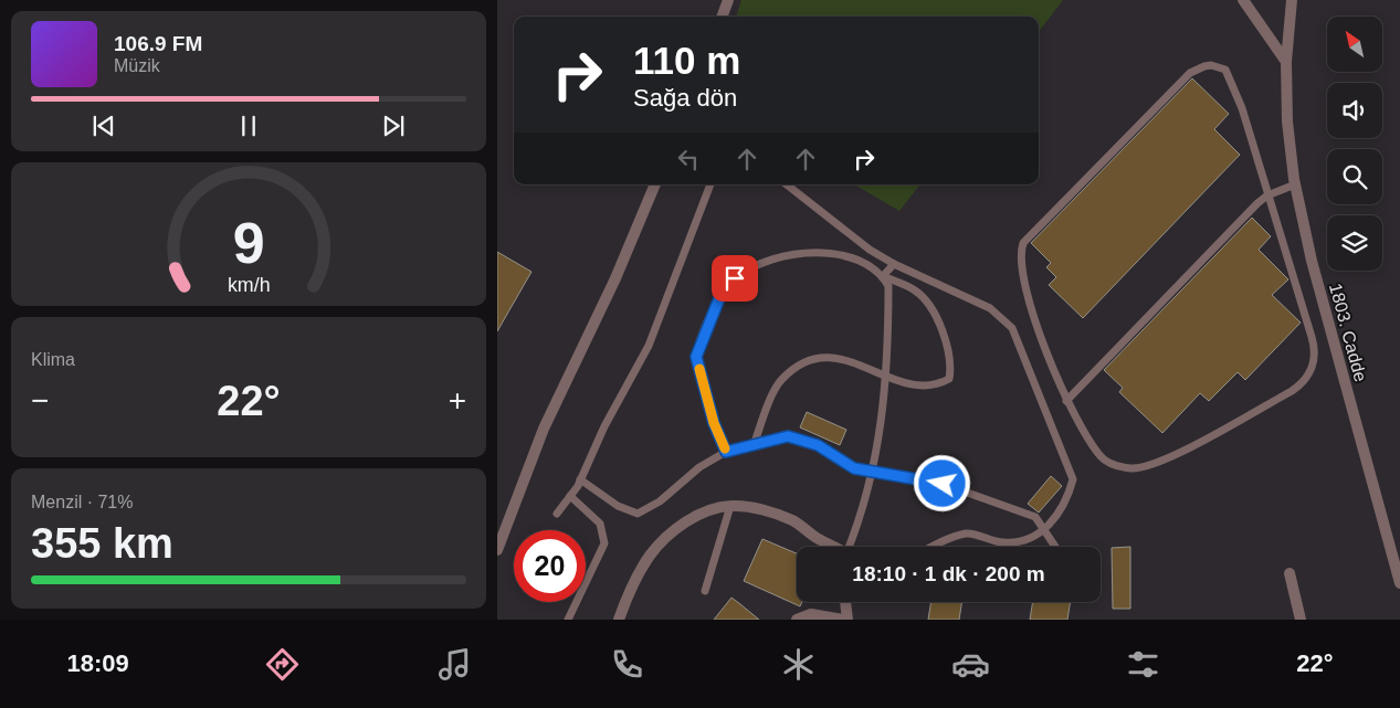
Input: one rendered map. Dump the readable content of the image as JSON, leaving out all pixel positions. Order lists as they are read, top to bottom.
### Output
{
  "streets": {
    "street": ["1803. Cadde"]
  },
  "north": "top left",
  "page": {
    "turn": ["110 m", "Sağa dön"],
    "song": ["106.9 FM", "Müzik"],
    "tile": [
      "Klima",
      ["Menzil · 71%", "355 km"]
    ],
    "heat": ["−", "22°", "+"],
    "limit": "20",
    "trip": "18:10 · 1 dk · 200 m",
    "tabs": ["18:09", "22°"],
    "gauge": ["9", "km/h"]
  }
}
